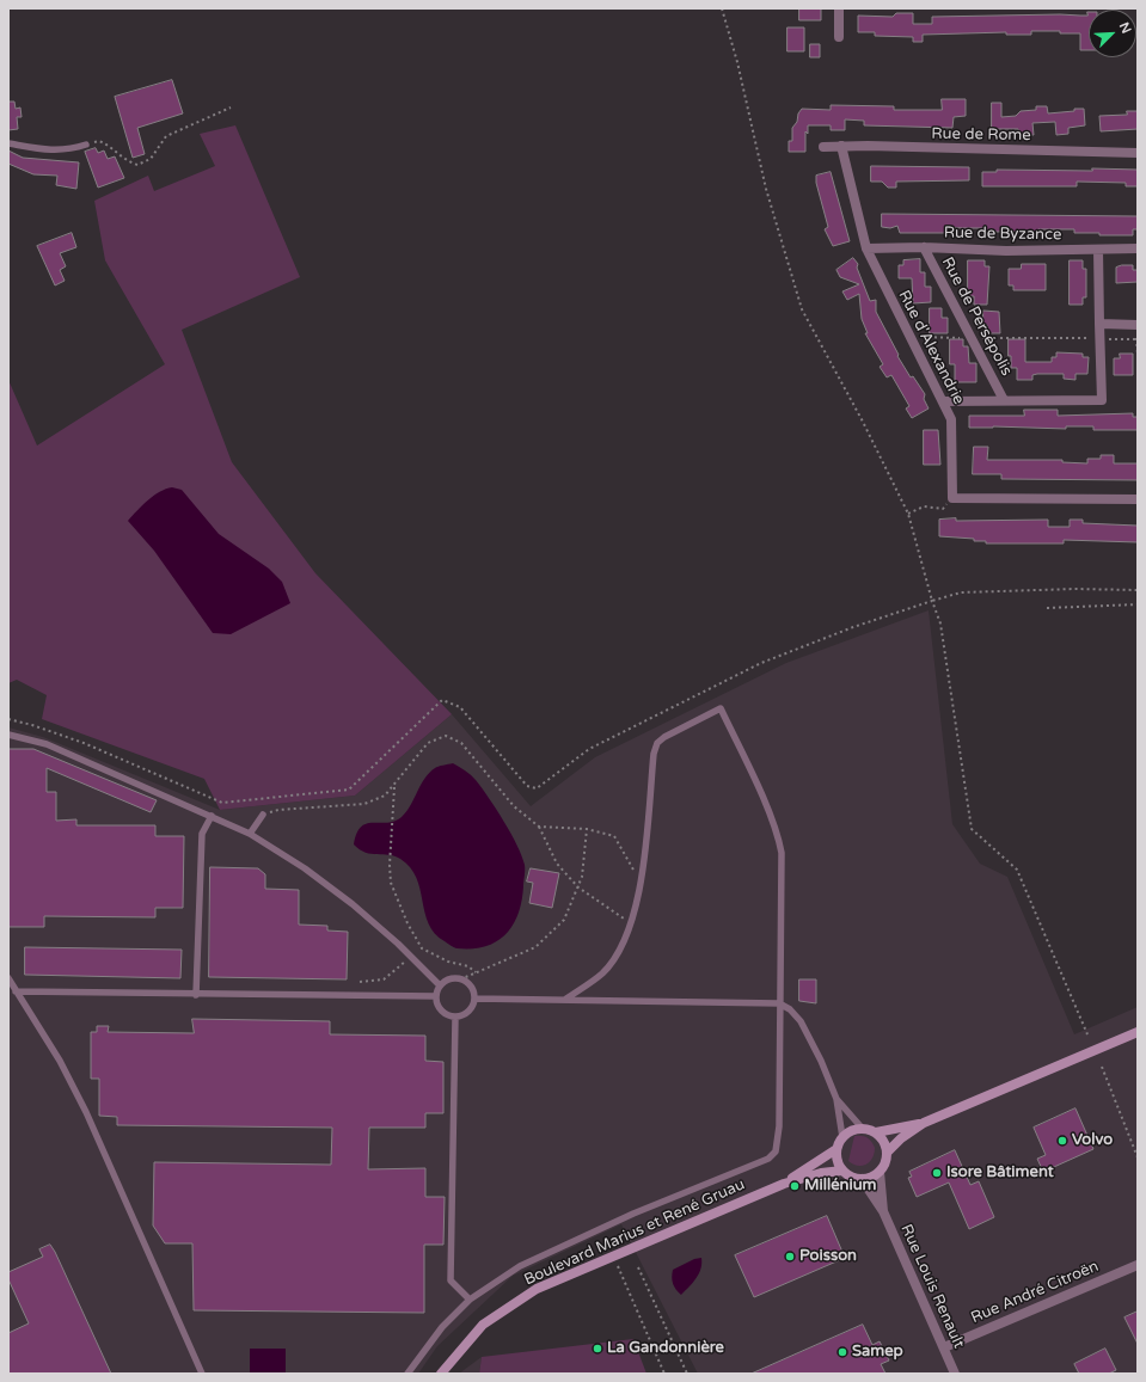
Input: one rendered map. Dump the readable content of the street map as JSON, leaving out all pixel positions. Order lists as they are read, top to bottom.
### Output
{
  "streets": {
    "main road": ["Boulevard Marius et René Gruau"],
    "street": [
      "Rue de Rome",
      "Rue de Byzance",
      "Rue de Persépolis",
      "Rue d'Alexandrie",
      "Rue Louis Renault",
      "Rue André Citroën"
    ]
  },
  "crossings": [
    ["Rue de Rome", "Rue d'Alexandrie"],
    ["Rue de Byzance", "Rue de Persépolis"],
    ["Rue de Byzance", "Rue d'Alexandrie"],
    ["Boulevard Marius et René Gruau", "Rue Louis Renault"],
    ["Rue Louis Renault", "Rue André Citroën"]
  ],
  "places": [
    "Volvo",
    "Isore Bâtiment",
    "Millénium",
    "Poisson",
    "La Gandonnière",
    "Samep"
  ],
  "north": "top right"
}
